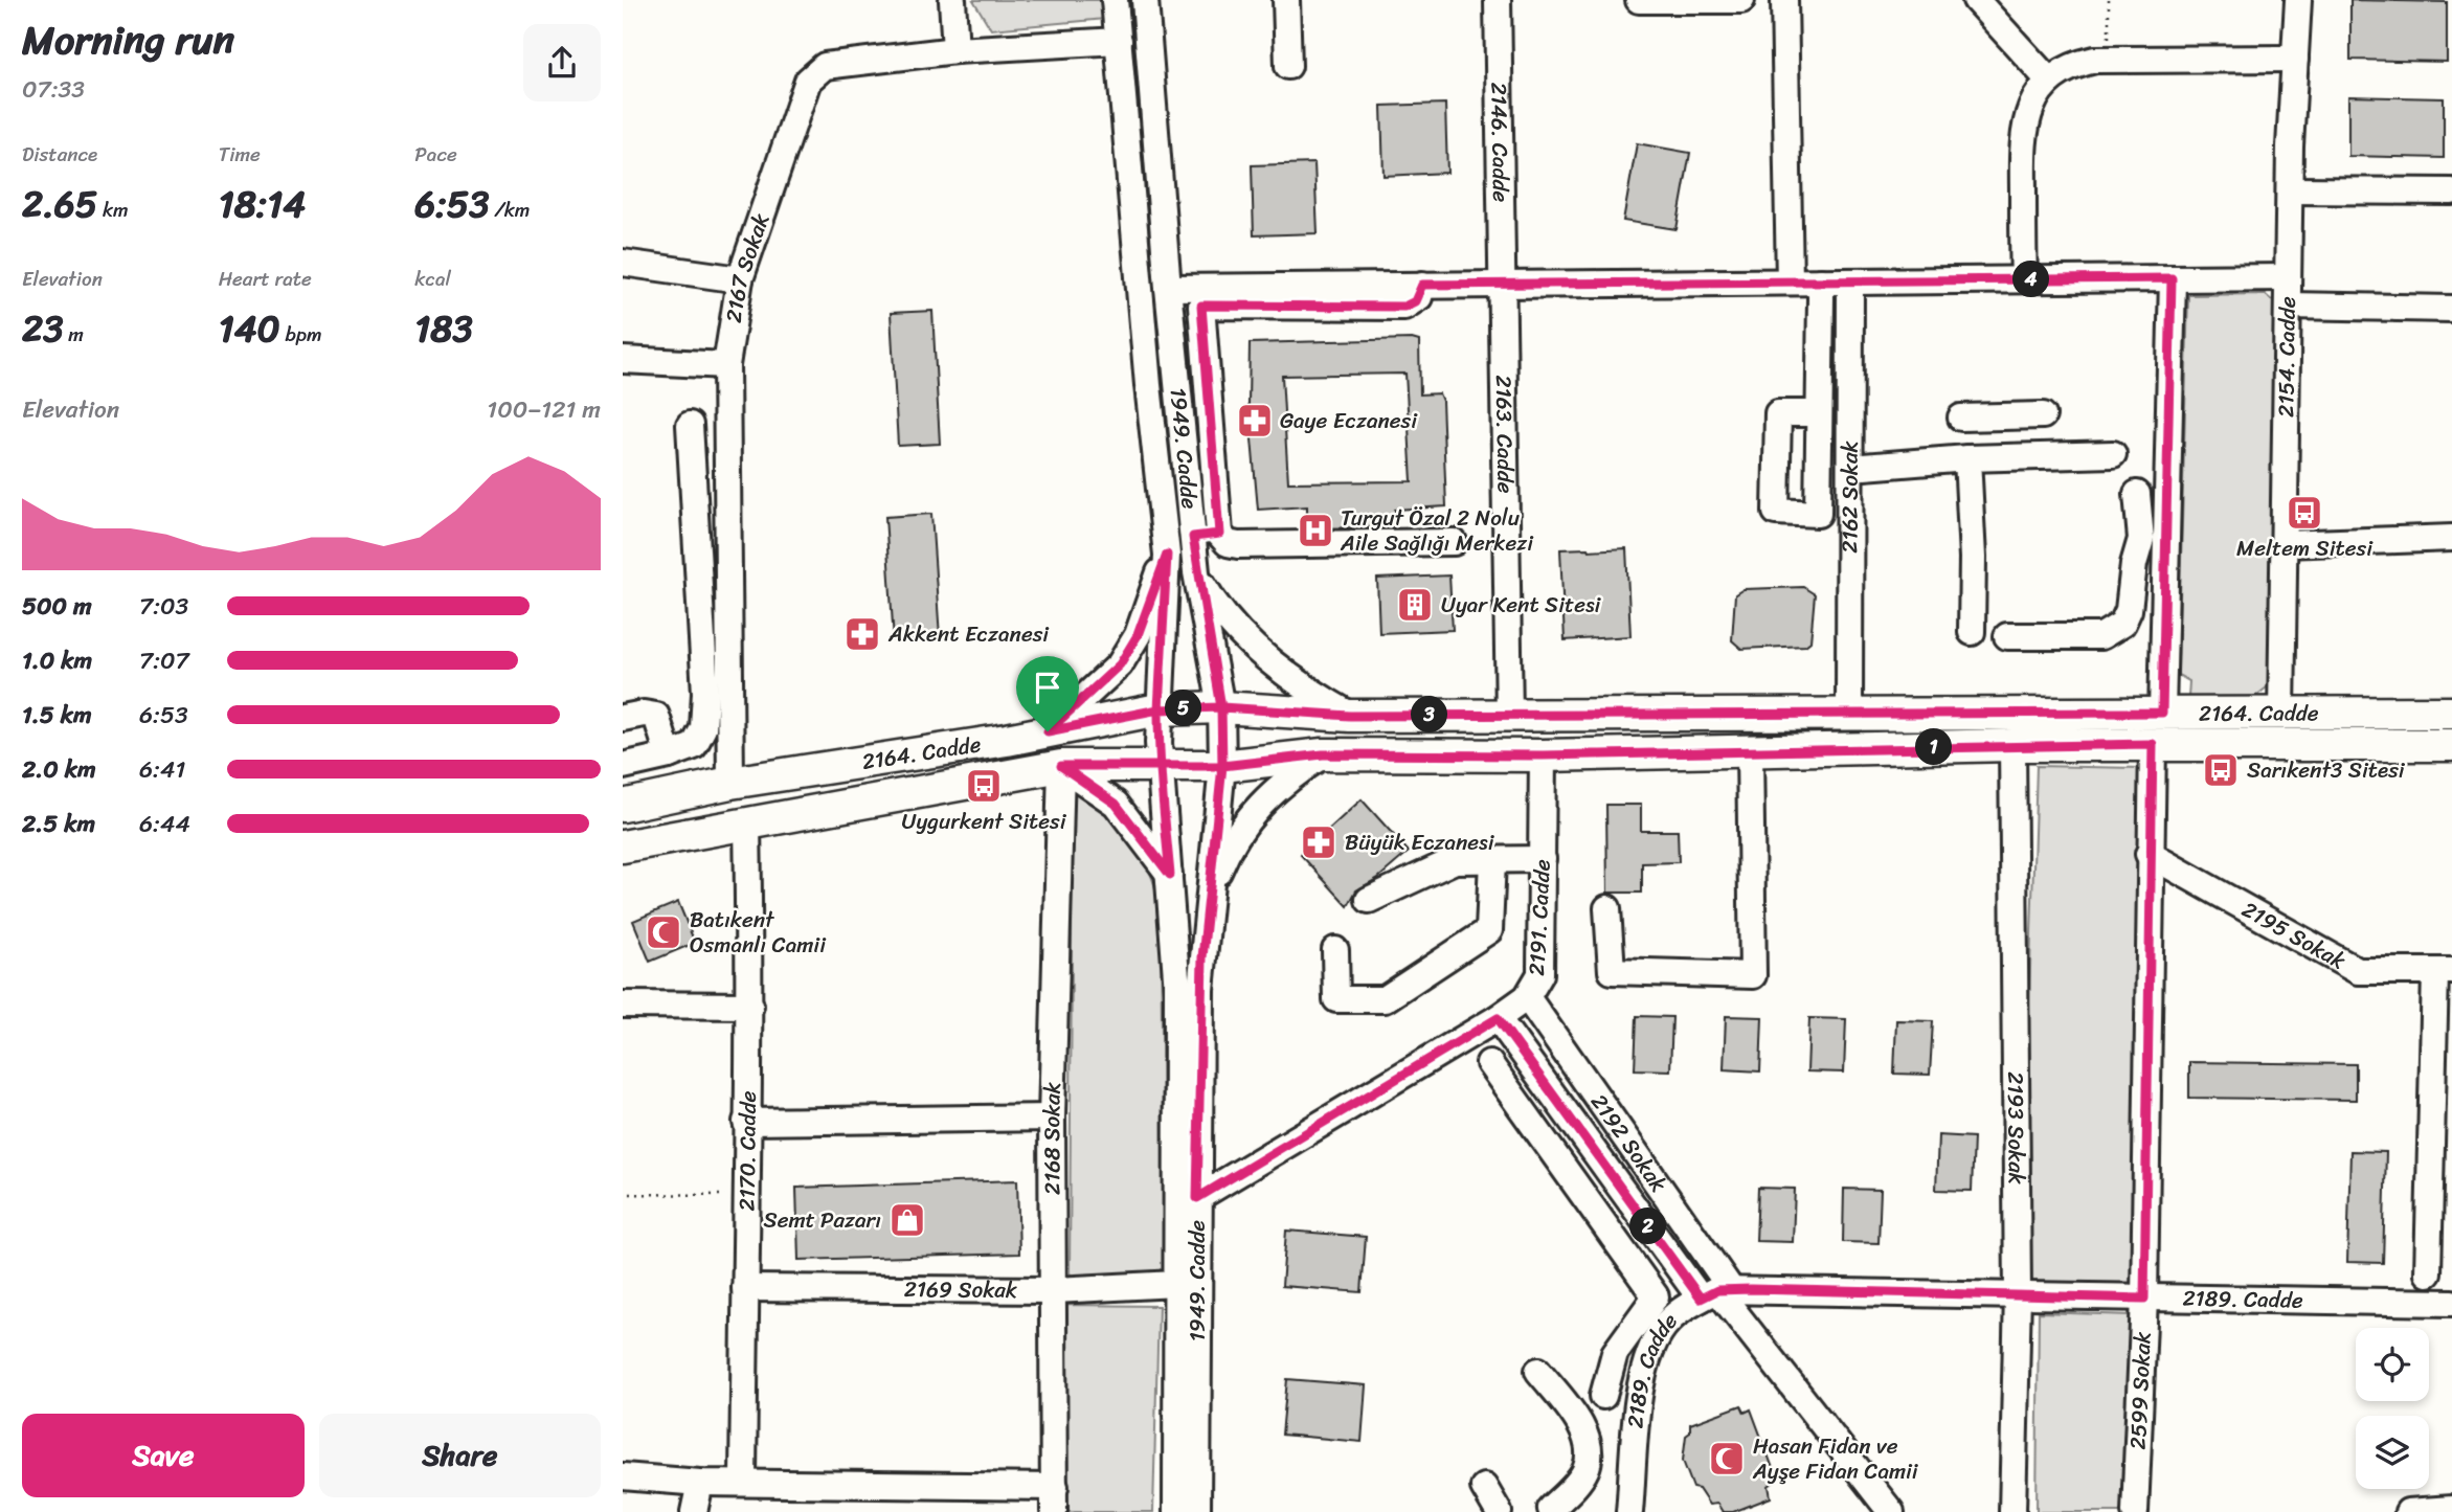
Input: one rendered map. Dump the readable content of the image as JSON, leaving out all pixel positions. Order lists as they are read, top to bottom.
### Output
{
  "streets": {
    "main road": ["2164. Cadde"],
    "street": [
      "2146. Cadde",
      "2167 Sokak",
      "2154. Cadde",
      "2163. Cadde",
      "1949. Cadde",
      "2162 Sokak",
      "2191. Cadde",
      "2195 Sokak",
      "2193 Sokak",
      "2168 Sokak",
      "2192 Sokak",
      "2170. Cadde",
      "2169 Sokak",
      "2189. Cadde",
      "2599 Sokak"
    ]
  },
  "crossings": [
    ["2146. Cadde", "2163. Cadde"],
    ["2167 Sokak", "1949. Cadde"],
    ["2167 Sokak", "2164. Cadde"],
    ["2154. Cadde", "2164. Cadde"],
    ["2163. Cadde", "2164. Cadde"],
    ["1949. Cadde", "2164. Cadde"],
    ["1949. Cadde", "2191. Cadde"],
    ["1949. Cadde", "2169 Sokak"],
    ["2162 Sokak", "2164. Cadde"],
    ["2164. Cadde", "2191. Cadde"],
    ["2164. Cadde", "2193 Sokak"],
    ["2164. Cadde", "2168 Sokak"],
    ["2164. Cadde", "2170. Cadde"],
    ["2164. Cadde", "2599 Sokak"],
    ["2191. Cadde", "2192 Sokak"],
    ["2195 Sokak", "2599 Sokak"],
    ["2193 Sokak", "2189. Cadde"],
    ["2168 Sokak", "2169 Sokak"],
    ["2192 Sokak", "2189. Cadde"],
    ["2170. Cadde", "2169 Sokak"],
    ["2189. Cadde", "2599 Sokak"]
  ],
  "places": {
    "pharmacy": ["Gaye Eczanesi", "Akkent Eczanesi", "Büyük Eczanesi"],
    "bus stop": ["Meltem Sitesi", "Sarıkent3 Sitesi", "Uygurkent Sitesi"],
    "hospital": ["Turgut Özal 2 Nolu Aile Sağlığı Merkezi"],
    "building": ["Uyar Kent Sitesi"],
    "mosque": ["Batıkent Osmanlı Camii", "Hasan Fidan ve Ayşe Fidan Camii"],
    "shop": ["Semt Pazarı"]
  },
  "page": {
    "heading": ["Morning run", "07:33"],
    "stats": [
      ["Distance", "2.65 km"],
      ["Time", "18:14"],
      ["Pace", "6:53 /km"],
      ["Elevation", "23 m"],
      ["Heart rate", "140 bpm"],
      ["kcal", "183"]
    ],
    "pins": [
      "4",
      "5",
      "3",
      "1",
      "2"
    ],
    "chart": ["Elevation", "100–121 m"],
    "list": [
      {
        "name": "500 m",
        "note": "7:03"
      },
      {
        "name": "1.0 km",
        "note": "7:07"
      },
      {
        "name": "1.5 km",
        "note": "6:53"
      },
      {
        "name": "2.0 km",
        "note": "6:41"
      },
      {
        "name": "2.5 km",
        "note": "6:44"
      }
    ],
    "buttons": ["Save", "Share"]
  }
}
